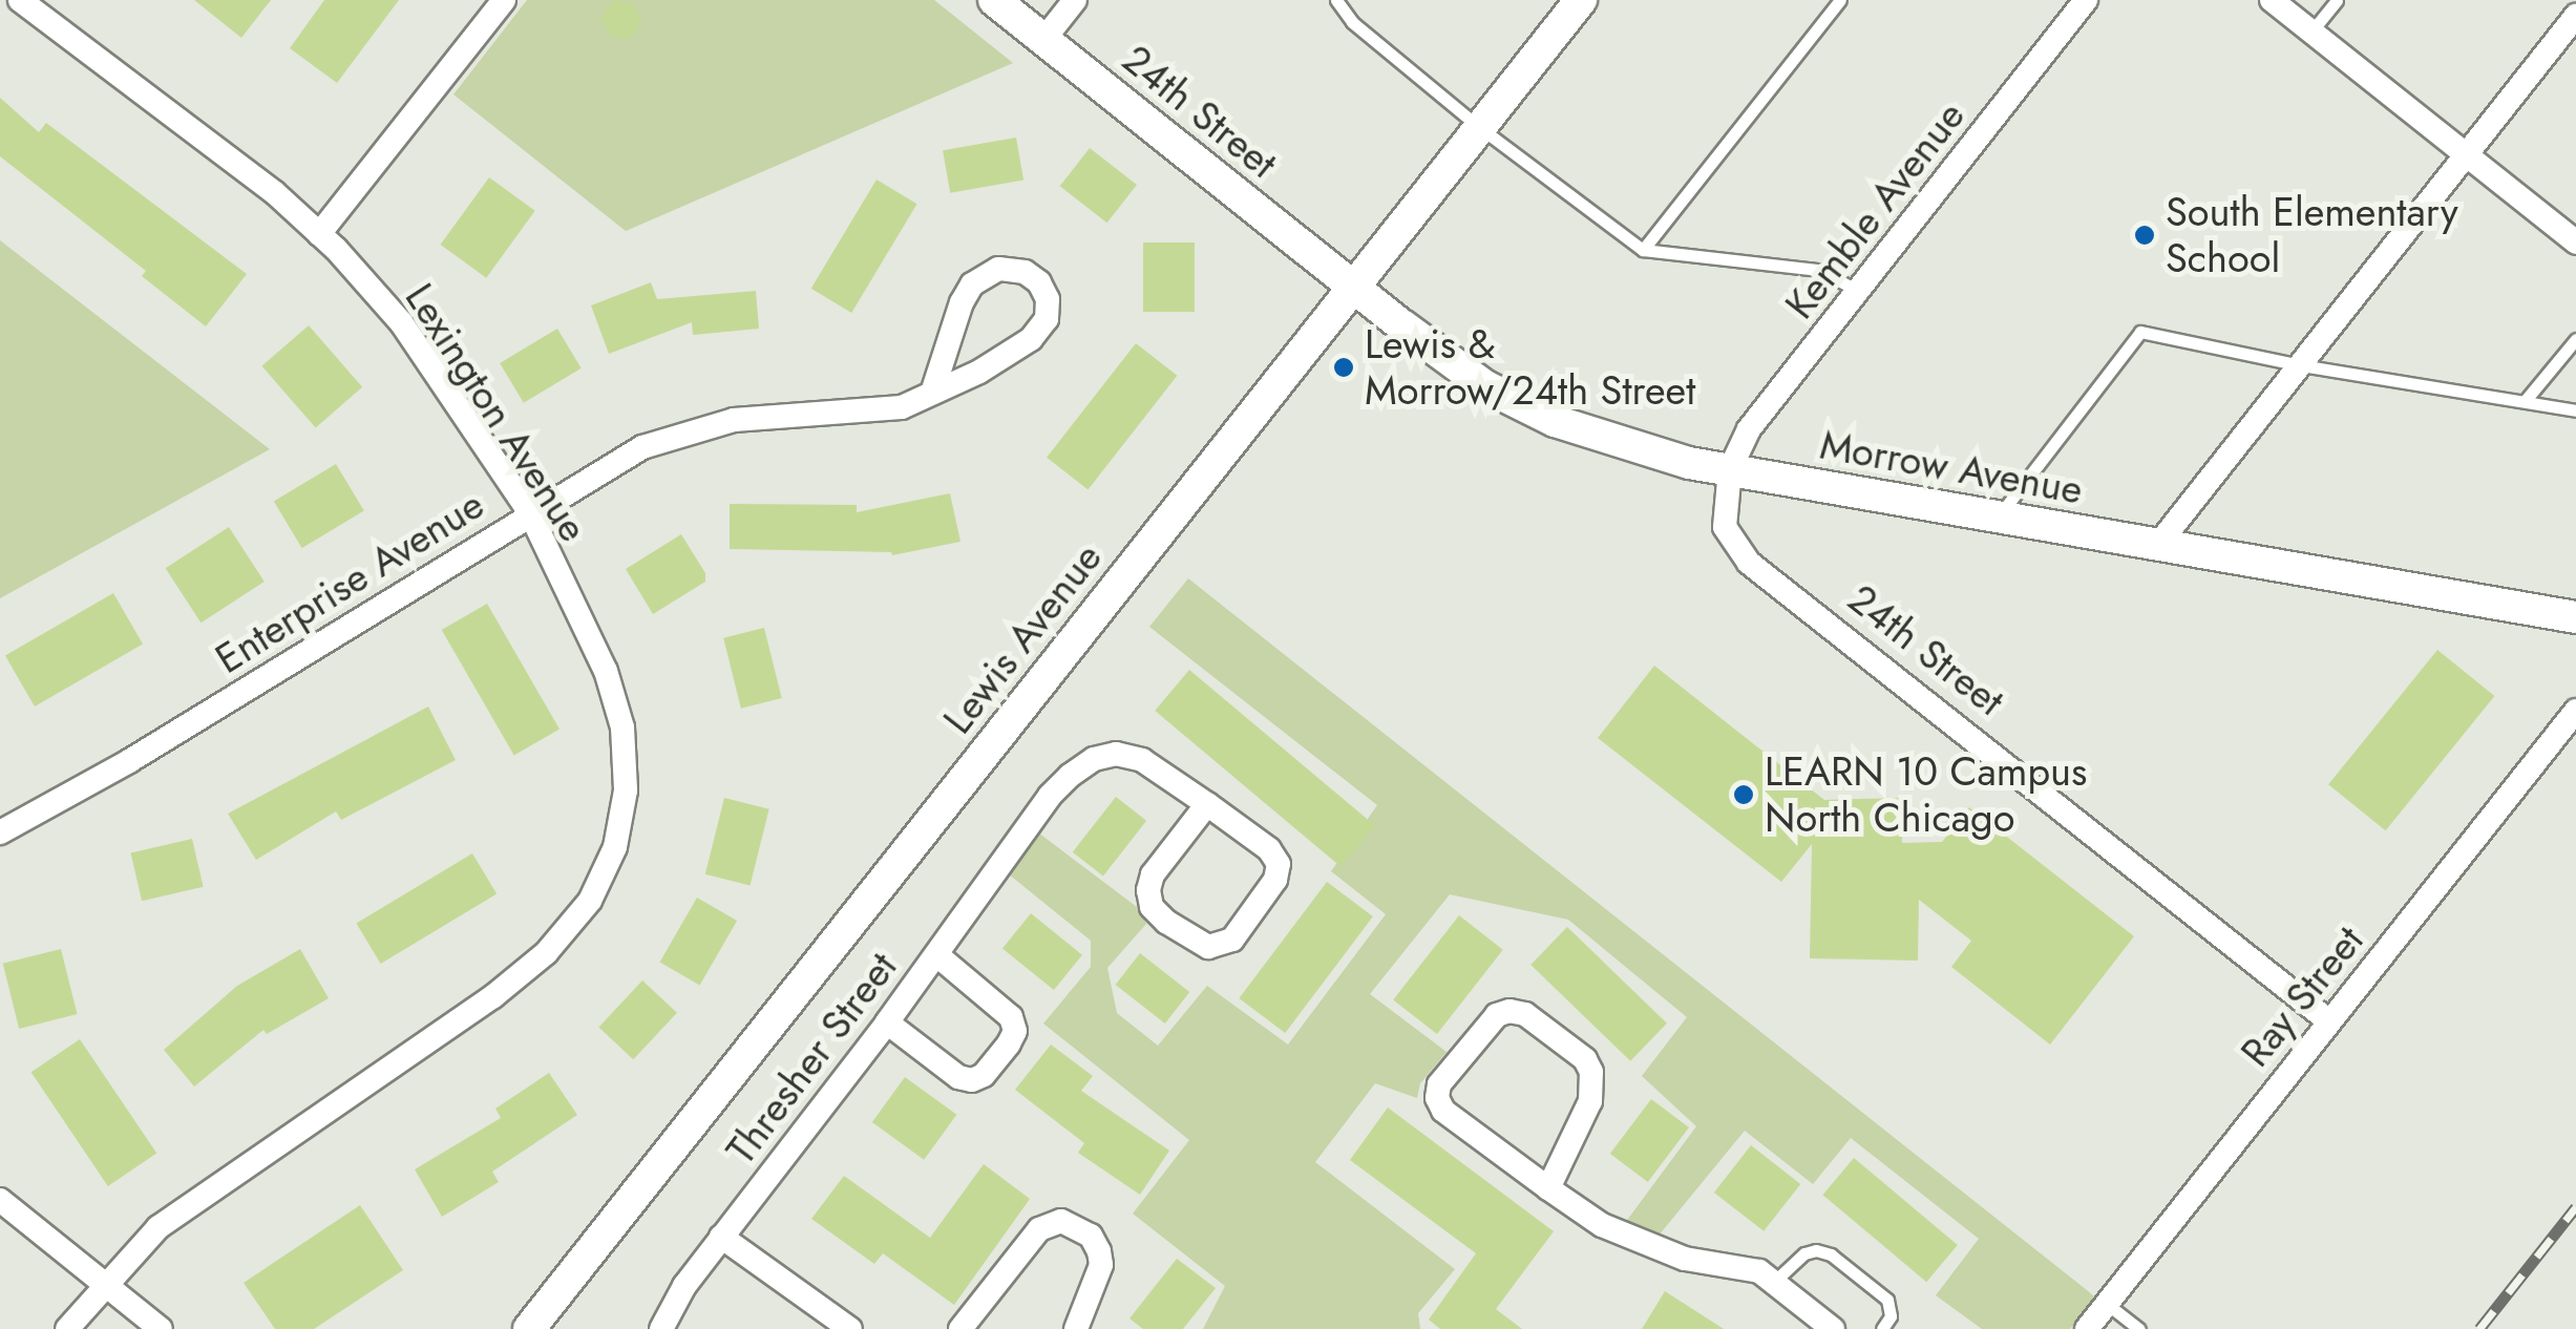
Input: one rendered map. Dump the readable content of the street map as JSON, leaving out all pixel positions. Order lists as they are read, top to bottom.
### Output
{
  "streets": {
    "street": [
      "24th Street",
      "Kemble Avenue",
      "Lexington Avenue",
      "Morrow Avenue",
      "Enterprise Avenue",
      "Lewis Avenue",
      "Ray Street",
      "Thresher Street"
    ]
  },
  "crossings": [
    ["24th Street", "Kemble Avenue"],
    ["24th Street", "Morrow Avenue"],
    ["24th Street", "Lewis Avenue"],
    ["24th Street", "Ray Street"],
    ["Kemble Avenue", "Morrow Avenue"],
    ["Lexington Avenue", "Enterprise Avenue"],
    ["Morrow Avenue", "Lewis Avenue"]
  ],
  "places": ["South Elementary School", "Lewis & Morrow/24th Street", "LEARN 10 Campus North Chicago"]
}
